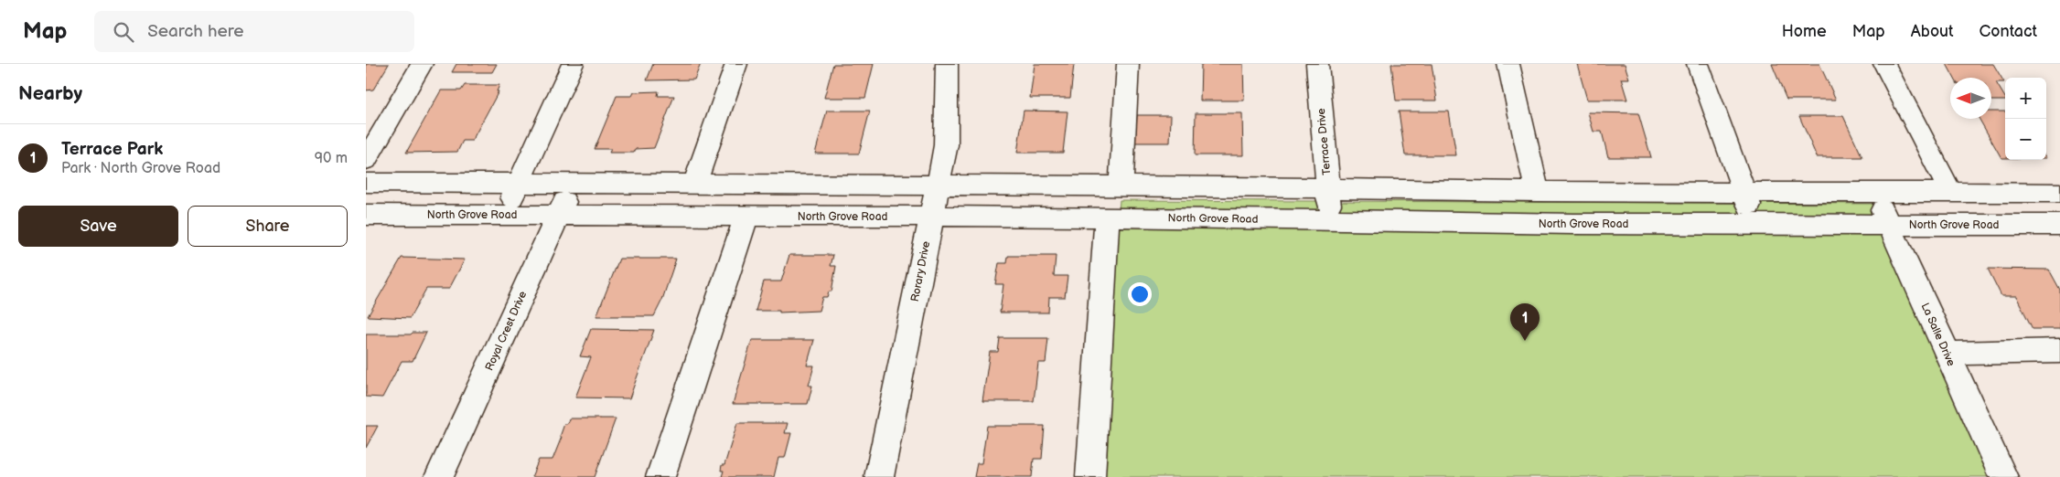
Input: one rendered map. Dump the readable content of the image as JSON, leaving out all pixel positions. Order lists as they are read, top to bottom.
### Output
{
  "streets": {
    "street": [
      "Terrace Drive",
      "North Grove Road",
      "Rorary Drive",
      "Royal Crest Drive",
      "La Salle Drive"
    ]
  },
  "crossings": [
    ["Terrace Drive", "North Grove Road"],
    ["North Grove Road", "Rorary Drive"],
    ["North Grove Road", "Royal Crest Drive"],
    ["North Grove Road", "La Salle Drive"]
  ],
  "north": "left",
  "page": {
    "header": "Map",
    "search": "Search here",
    "nav": [
      "Home",
      "Map",
      "About",
      "Contact"
    ],
    "heading": "Nearby",
    "map_buttons": ["+", "−"],
    "list": [
      {
        "mark": "1",
        "name": "Terrace Park",
        "note": "Park · North Grove Road",
        "value": "90 m"
      }
    ],
    "buttons": ["Save", "Share"],
    "pins": "1"
  }
}
